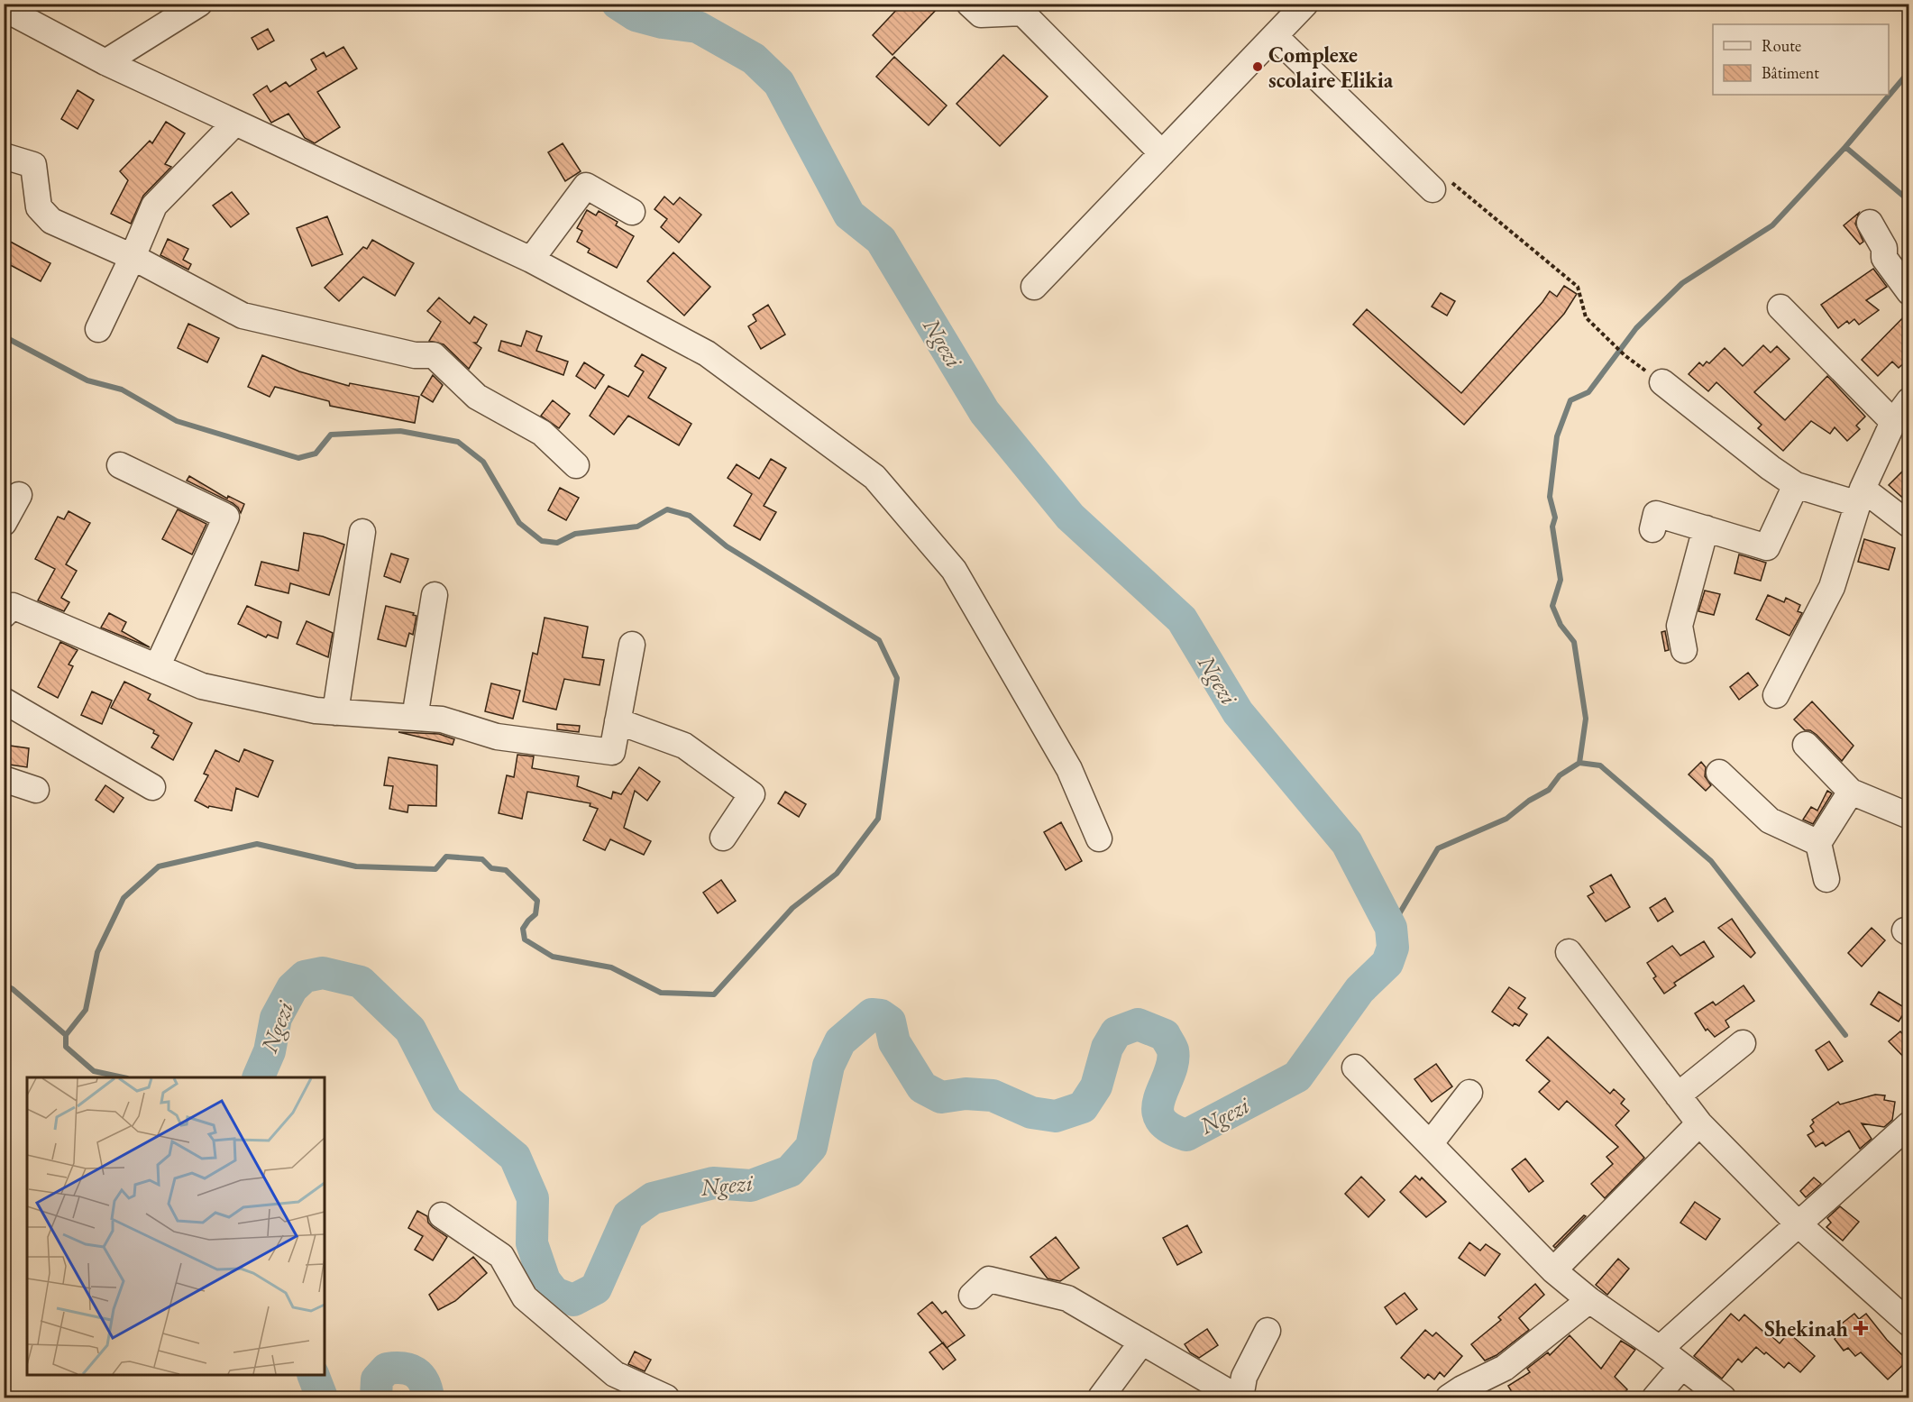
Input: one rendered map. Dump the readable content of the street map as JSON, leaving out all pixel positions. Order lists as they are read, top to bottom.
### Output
{
  "water": ["Ngezi"],
  "places": {
    "other": ["Complexe scolaire Elikia"],
    "health": ["Shekinah"]
  },
  "legend": ["Route", "Bâtiment"]
}
